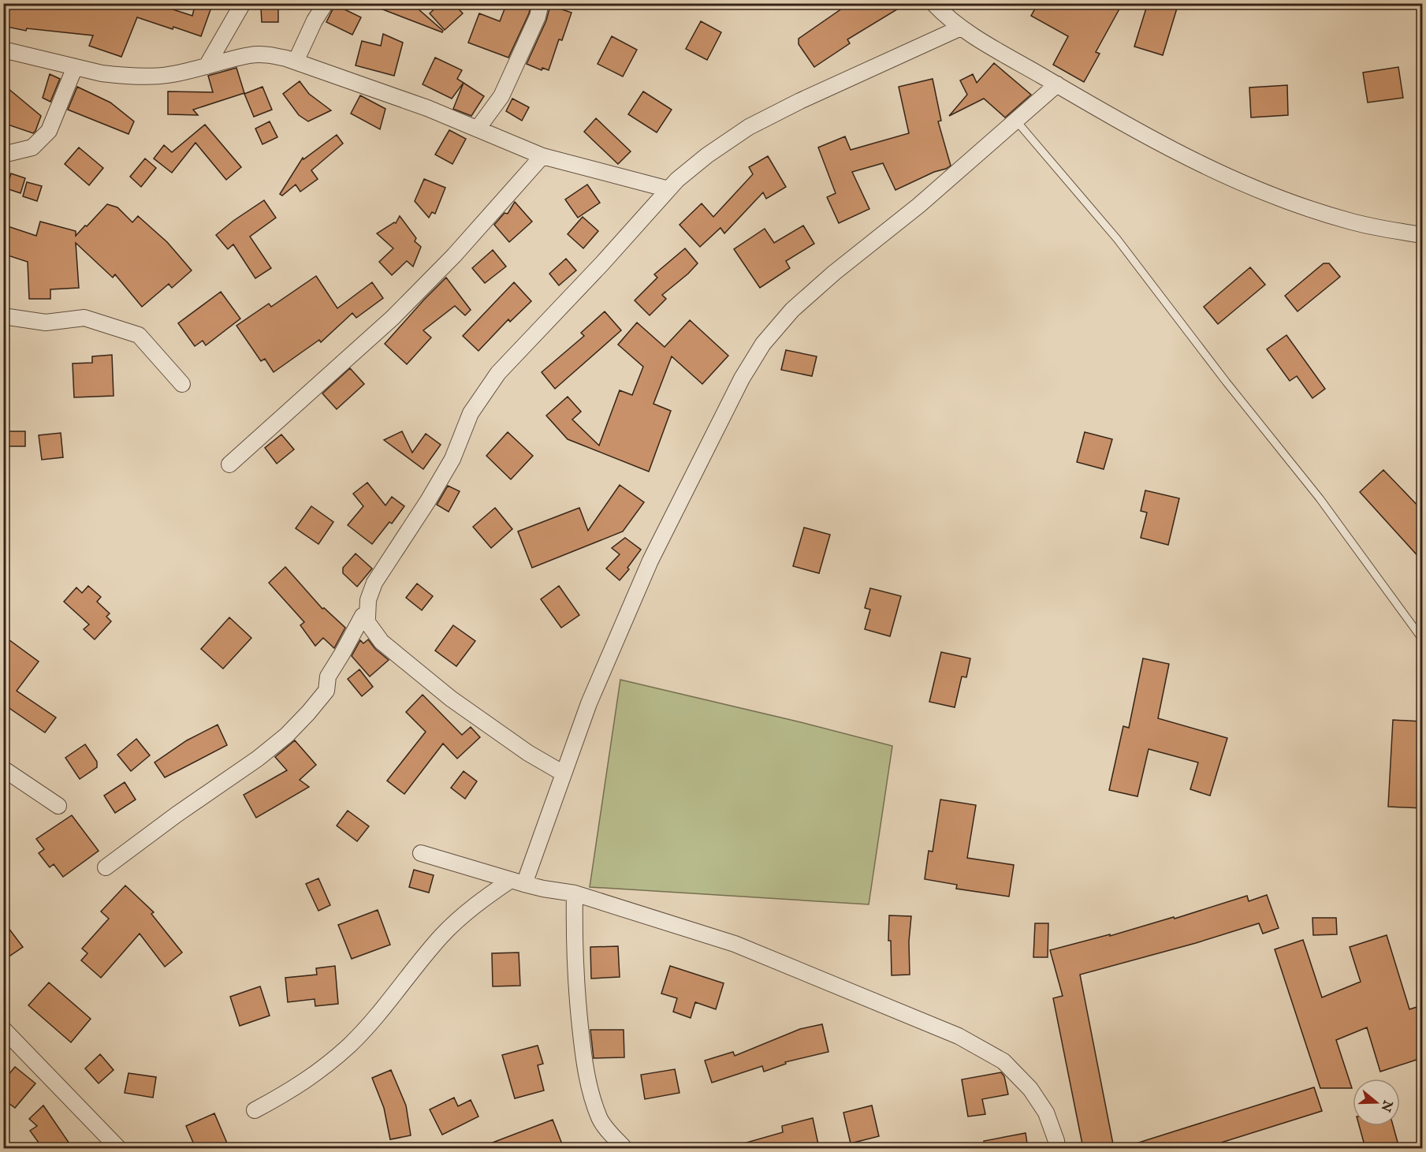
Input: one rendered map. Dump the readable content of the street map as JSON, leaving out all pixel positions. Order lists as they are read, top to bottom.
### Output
{
  "north": "right"
}
